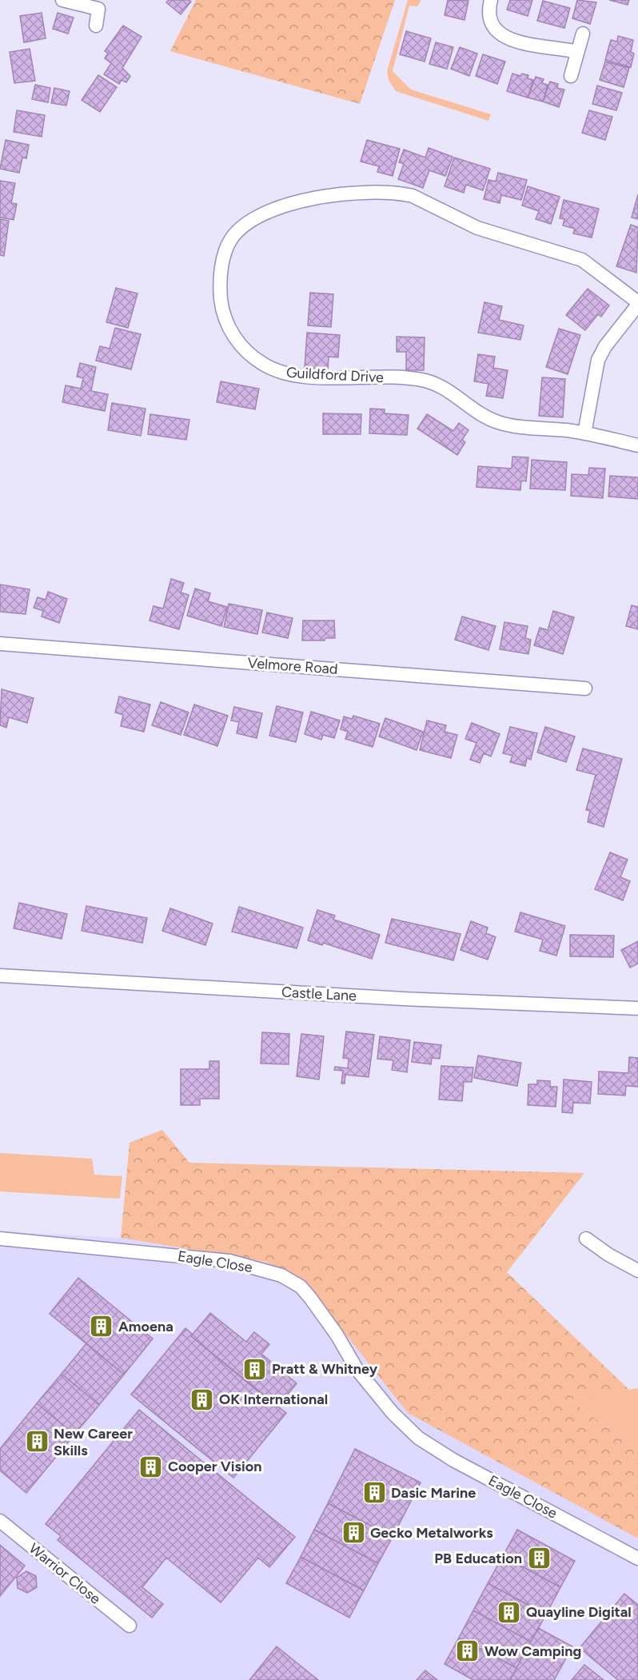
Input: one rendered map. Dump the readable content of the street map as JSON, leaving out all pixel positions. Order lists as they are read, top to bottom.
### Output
{
  "streets": {
    "street": [
      "Guildford Drive",
      "Velmore Road",
      "Castle Lane",
      "Eagle Close",
      "Warrior Close"
    ]
  },
  "places": {
    "building": [
      "Amoena",
      "Pratt & Whitney",
      "OK International",
      "New Career Skills",
      "Cooper Vision",
      "Dasic Marine",
      "Gecko Metalworks",
      "PB Education",
      "Quayline Digital",
      "Wow Camping"
    ]
  }
}
